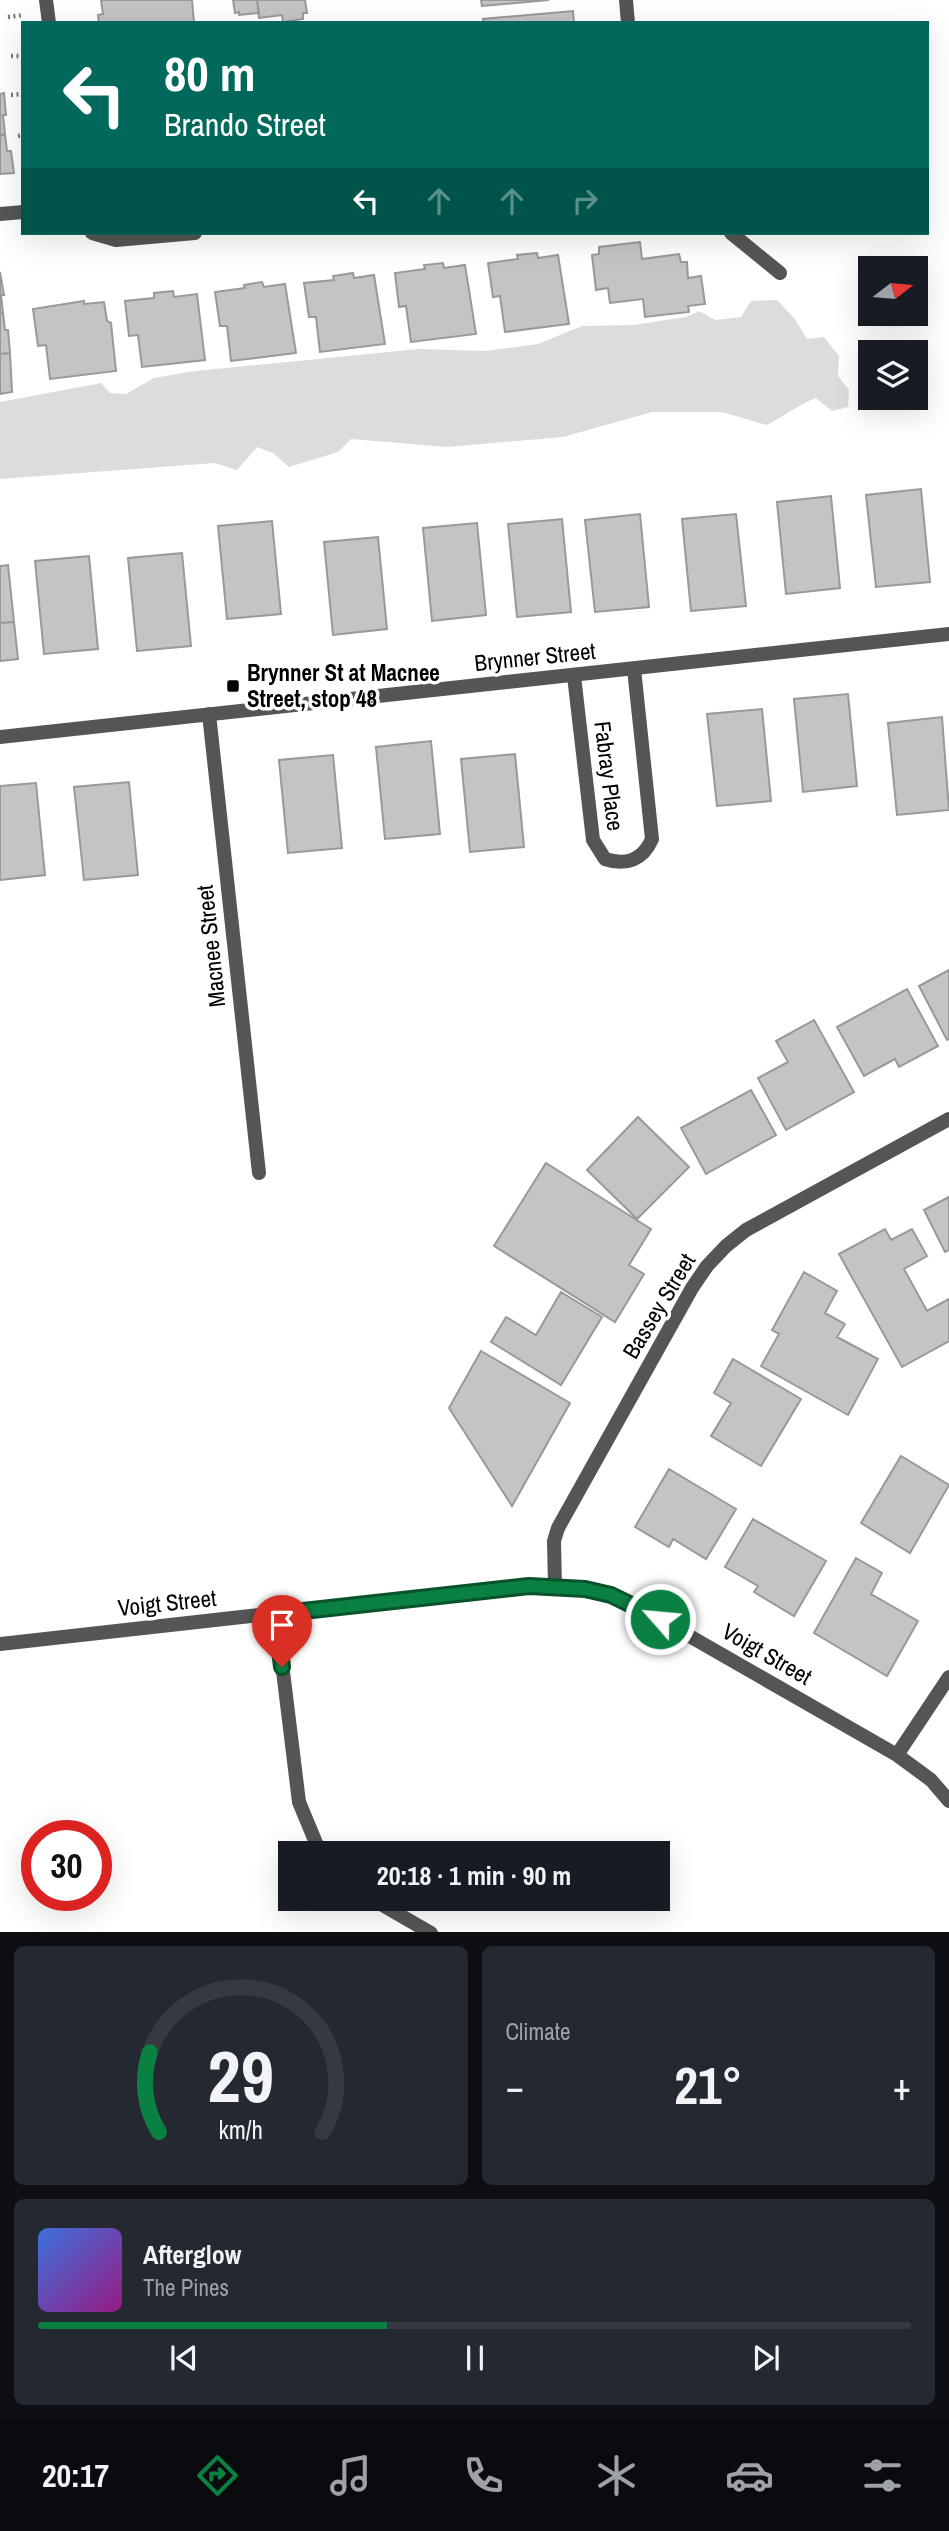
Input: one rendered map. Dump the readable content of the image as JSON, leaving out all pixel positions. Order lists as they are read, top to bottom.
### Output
{
  "streets": {
    "street": [
      "Brynner Street",
      "Fabray Place",
      "Macnee Street",
      "Bassey Street",
      "Voigt Street"
    ]
  },
  "crossings": [
    ["Brynner Street", "Fabray Place"],
    ["Brynner Street", "Macnee Street"],
    ["Bassey Street", "Voigt Street"]
  ],
  "places": {
    "transit": ["Brynner St at Macnee Street, stop 48"]
  },
  "north": "right",
  "page": {
    "turn": ["80 m", "Brando Street"],
    "limit": "30",
    "trip": "20:18 · 1 min · 90 m",
    "tile": "Climate",
    "heat": ["−", "21°", "+"],
    "song": ["Afterglow", "The Pines"],
    "tabs": "20:17",
    "gauge": ["29", "km/h"]
  }
}
